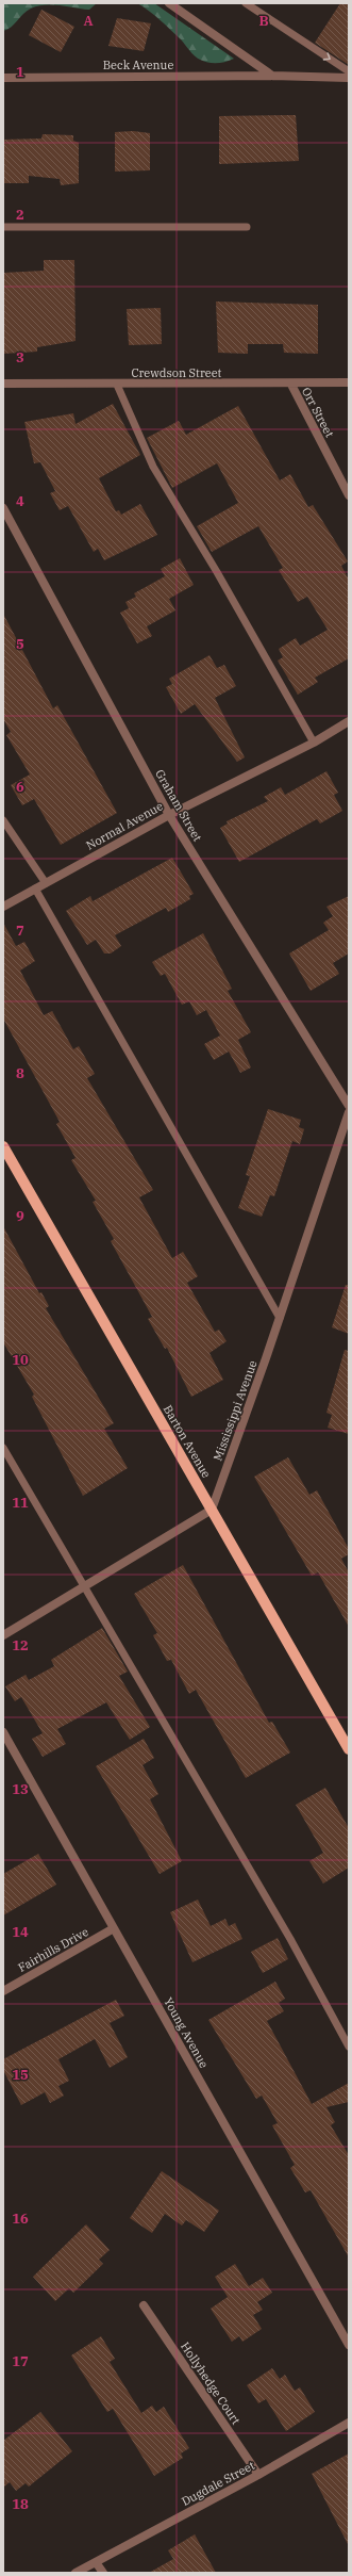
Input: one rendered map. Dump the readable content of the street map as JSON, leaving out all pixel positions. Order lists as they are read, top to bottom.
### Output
{
  "streets": {
    "main road": ["Barton Avenue"],
    "street": [
      "Beck Avenue",
      "Crewdson Street",
      "Orr Street",
      "Graham Street",
      "Normal Avenue",
      "Mississippi Avenue",
      "Fairhills Drive",
      "Young Avenue",
      "Hollyhedge Court",
      "Dugdale Street"
    ]
  },
  "crossings": [
    ["Crewdson Street", "Orr Street"],
    ["Graham Street", "Normal Avenue"],
    ["Mississippi Avenue", "Barton Avenue"],
    ["Fairhills Drive", "Young Avenue"],
    ["Hollyhedge Court", "Dugdale Street"]
  ],
  "grid": {
    "columns": ["A", "B"],
    "rows": [
      "1",
      "2",
      "3",
      "4",
      "5",
      "6",
      "7",
      "8",
      "9",
      "10",
      "11",
      "12",
      "13",
      "14",
      "15",
      "16",
      "17",
      "18"
    ]
  }
}
